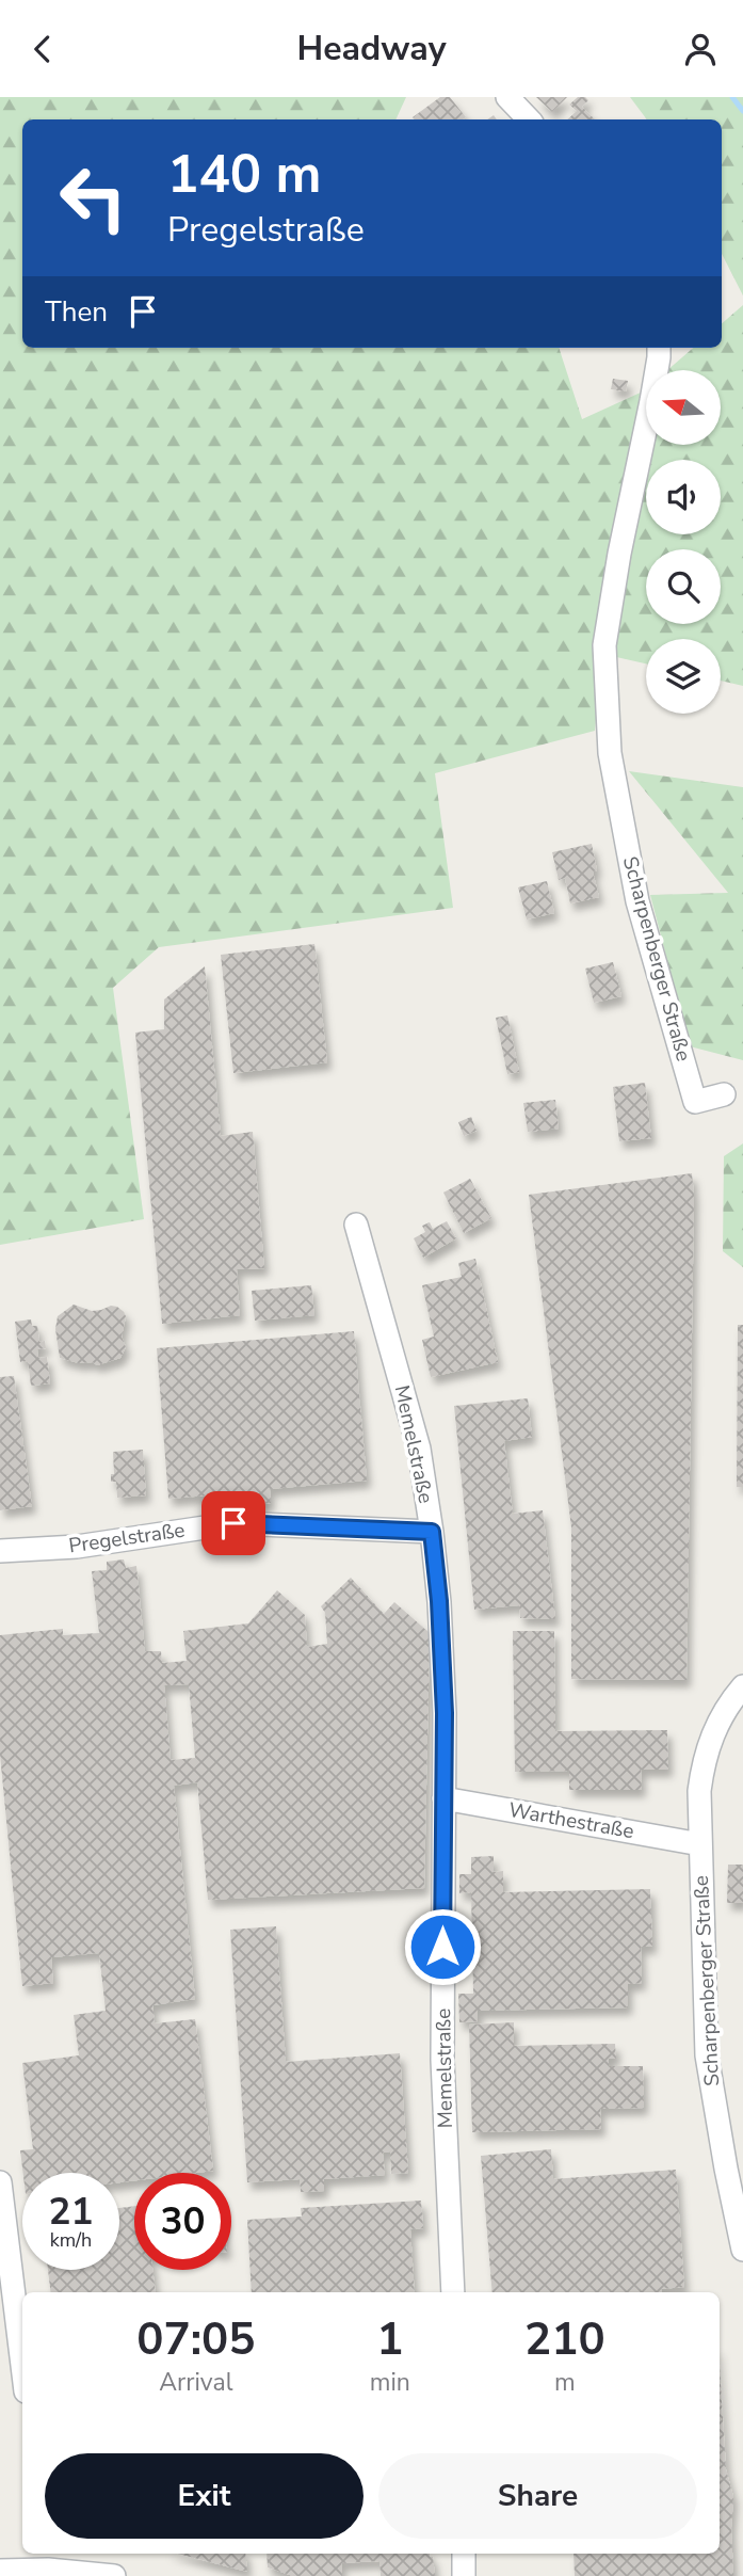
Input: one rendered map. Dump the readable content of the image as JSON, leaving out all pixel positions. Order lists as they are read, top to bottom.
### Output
{
  "streets": {
    "street": [
      "Scharpenberger Straße",
      "Memelstraße",
      "Pregelstraße",
      "Warthestraße"
    ]
  },
  "crossings": [
    ["Scharpenberger Straße", "Warthestraße"],
    ["Memelstraße", "Pregelstraße"],
    ["Memelstraße", "Warthestraße"]
  ],
  "north": "left",
  "page": {
    "header": "Headway",
    "turn": ["140 m", "Pregelstraße"],
    "then": "Then",
    "speed": "21 km/h",
    "limit": "30",
    "eta": [
      "07:05",
      "Arrival",
      "1",
      "min",
      "210",
      "m"
    ],
    "buttons": ["Exit", "Share"]
  }
}
